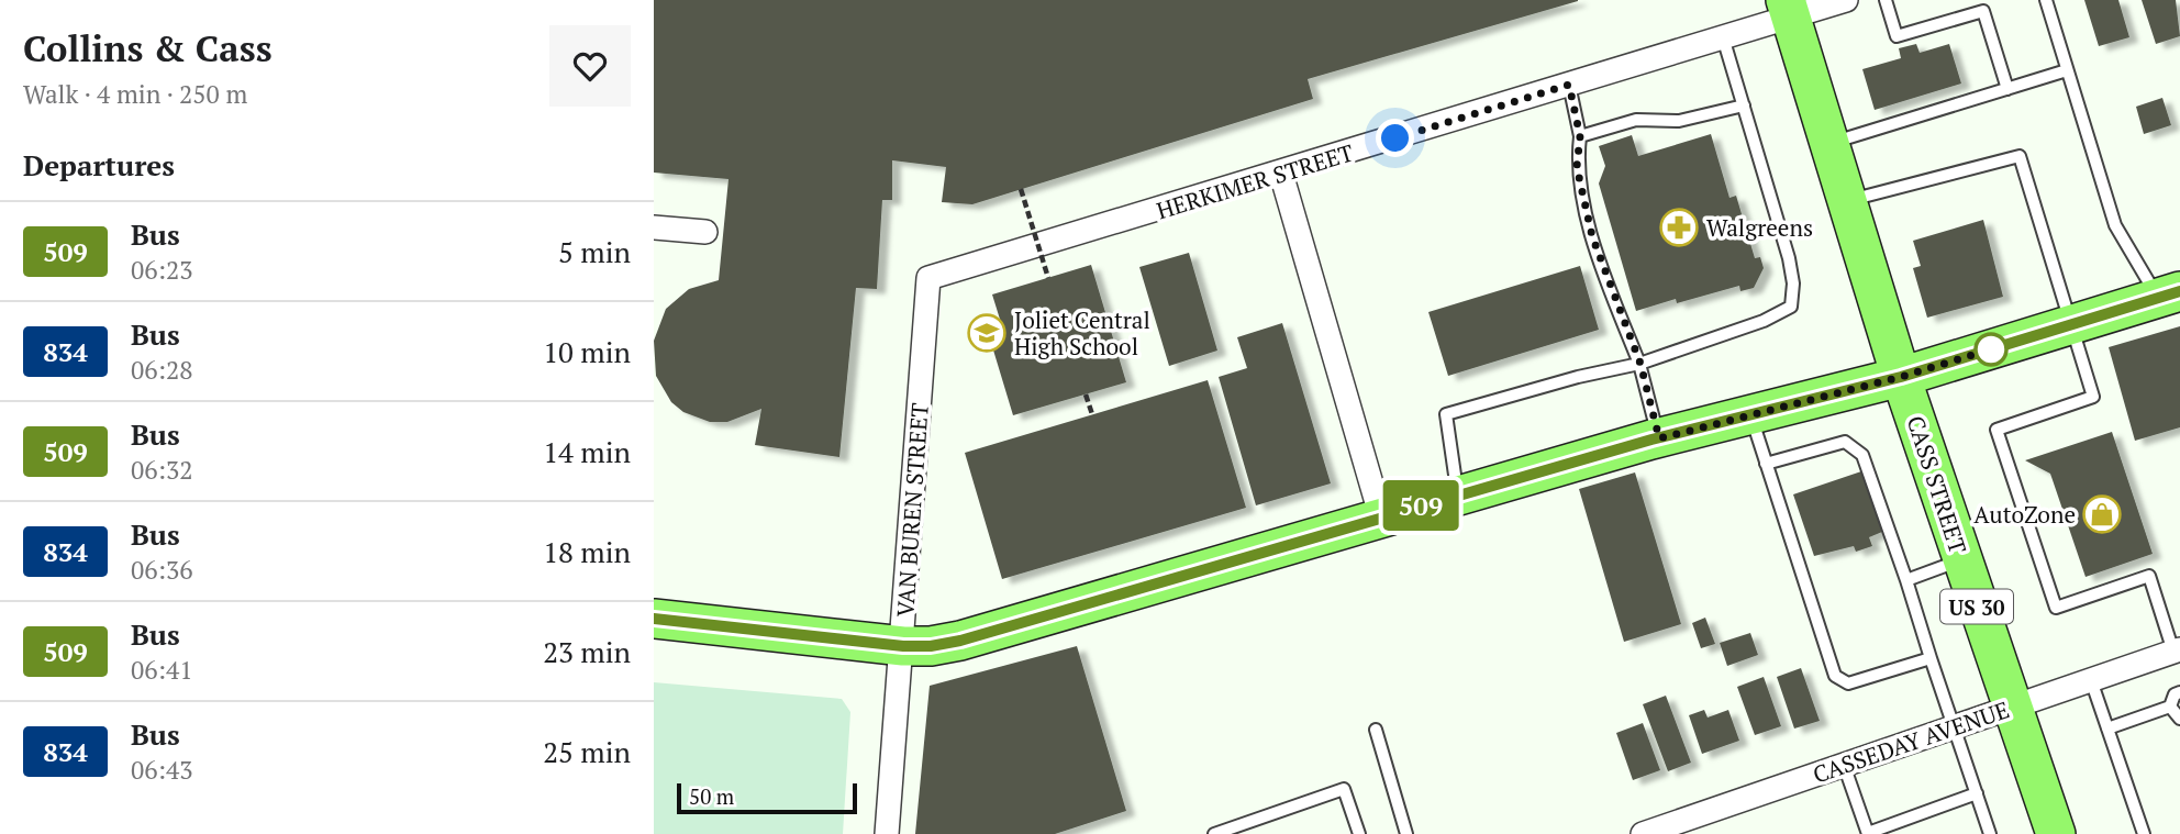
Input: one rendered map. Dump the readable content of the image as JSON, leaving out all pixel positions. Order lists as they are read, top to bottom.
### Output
{
  "streets": {
    "main road": ["CASS STREET", "US 30"],
    "street": ["HERKIMER STREET", "VAN BUREN STREET", "CASSEDAY AVENUE"]
  },
  "crossings": [
    ["HERKIMER STREET", "CASS STREET"],
    ["HERKIMER STREET", "VAN BUREN STREET"],
    ["CASS STREET", "CASSEDAY AVENUE"]
  ],
  "places": {
    "pharmacy": ["Walgreens"],
    "school or university": ["Joliet Central High School"],
    "shop": ["AutoZone"]
  },
  "lines": ["bus line 509"],
  "scale_bar": "50 m",
  "page": {
    "heading": [
      ["Collins & Cass", "Walk · 4 min · 250 m"],
      "Departures"
    ],
    "on_map": "509",
    "list": [
      {
        "mark": "509",
        "name": "Bus",
        "note": "06:23",
        "value": "5 min"
      },
      {
        "mark": "834",
        "name": "Bus",
        "note": "06:28",
        "value": "10 min"
      },
      {
        "mark": "509",
        "name": "Bus",
        "note": "06:32",
        "value": "14 min"
      },
      {
        "mark": "834",
        "name": "Bus",
        "note": "06:36",
        "value": "18 min"
      },
      {
        "mark": "509",
        "name": "Bus",
        "note": "06:41",
        "value": "23 min"
      },
      {
        "mark": "834",
        "name": "Bus",
        "note": "06:43",
        "value": "25 min"
      }
    ],
    "scale": "50 m"
  }
}
